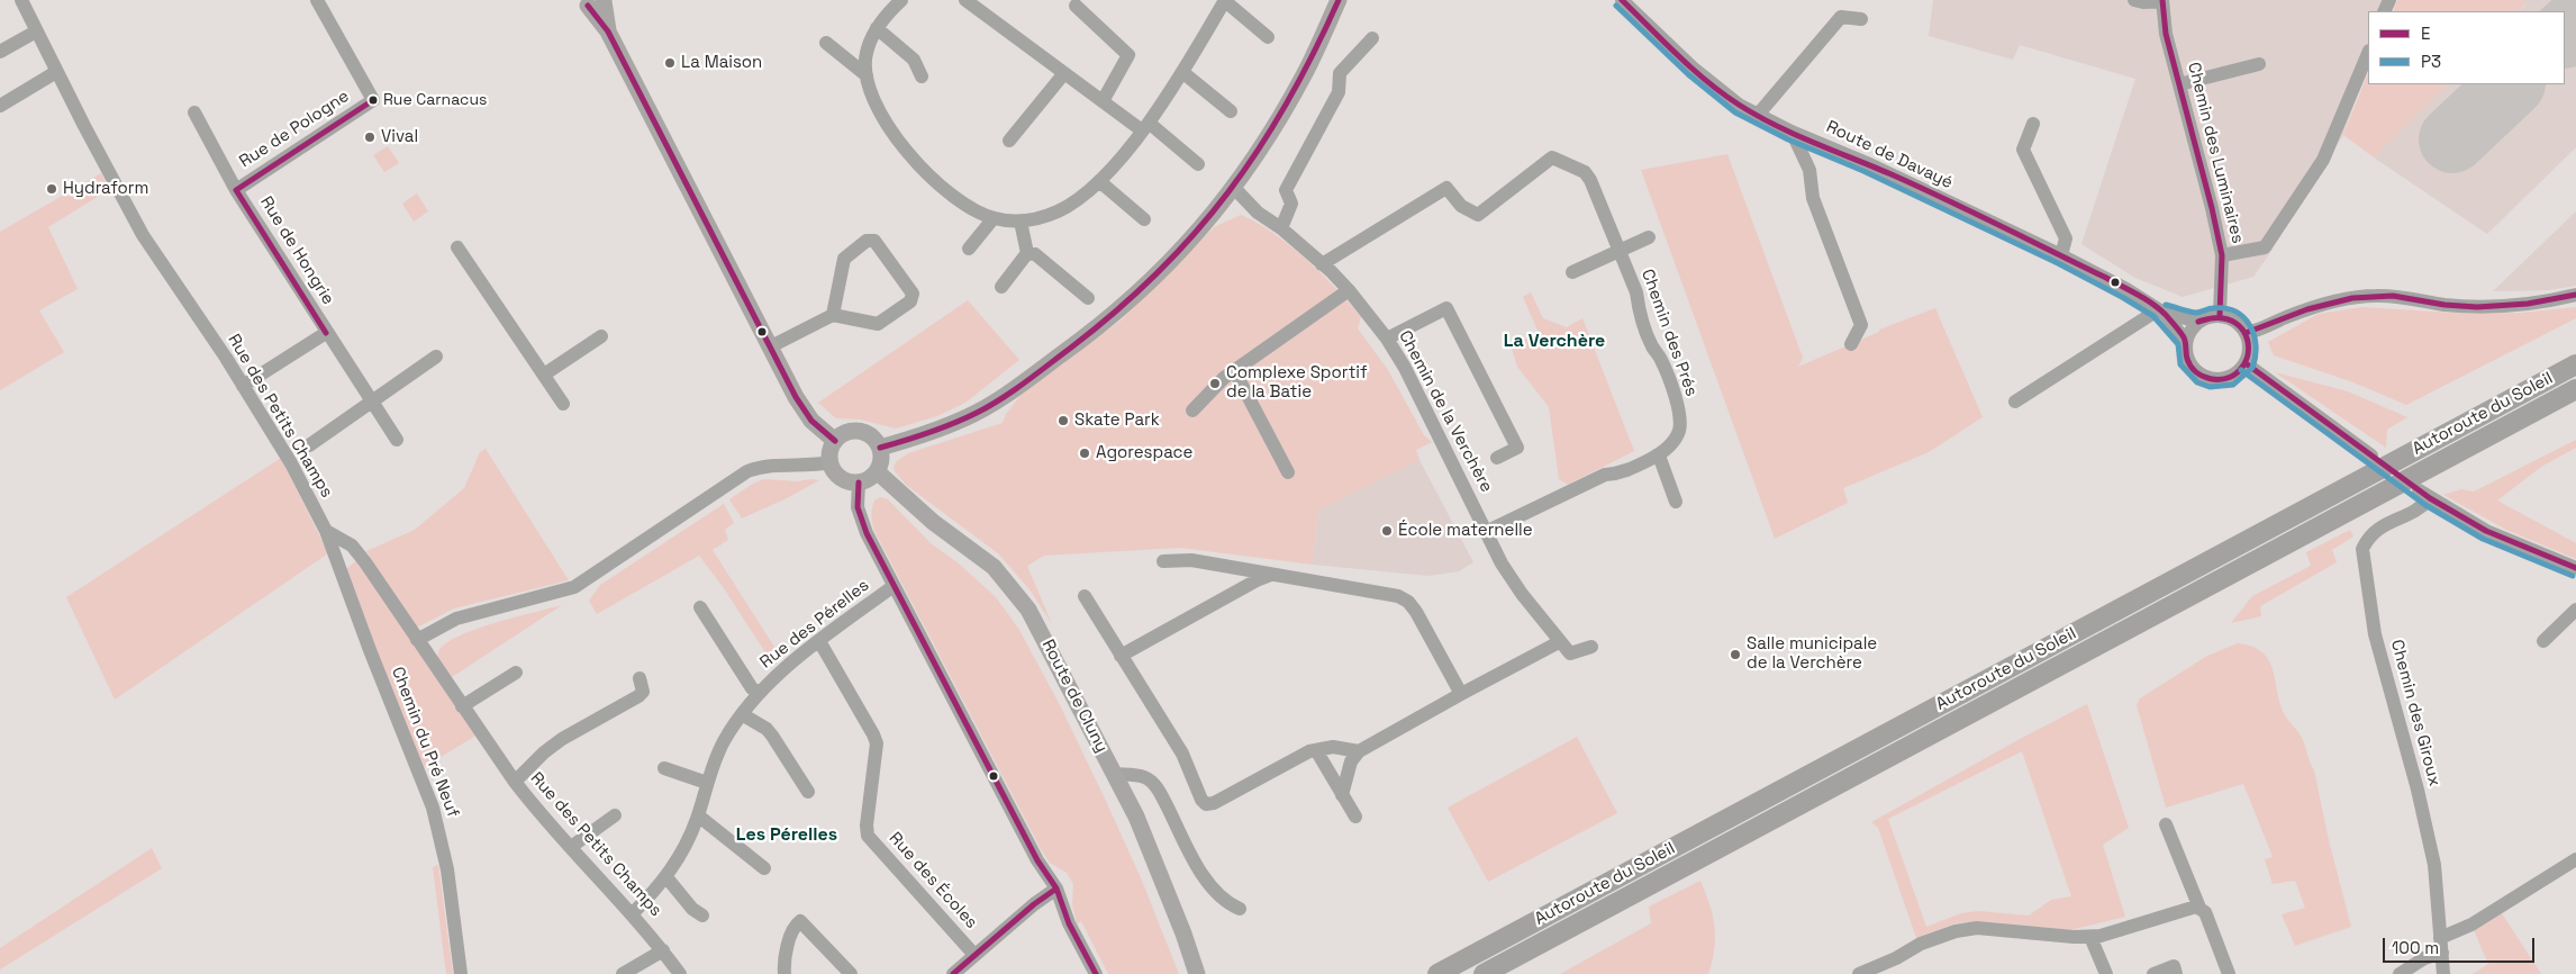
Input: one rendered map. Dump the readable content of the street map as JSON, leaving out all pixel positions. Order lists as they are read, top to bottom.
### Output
{
  "streets": {
    "highway": ["Autoroute du Soleil"],
    "main road": ["Route de Cluny"],
    "street": [
      "Rue de Pologne",
      "Chemin des Luminaires",
      "Route de Davayé",
      "Rue de Hongrie",
      "Chemin des Prés",
      "Chemin de la Verchère",
      "Rue des Petits Champs",
      "Rue des Pérelles",
      "Chemin des Giroux",
      "Chemin du Pré Neuf",
      "Rue des Écoles"
    ]
  },
  "crossings": [
    ["Rue de Pologne", "Rue de Hongrie"],
    ["Chemin des Luminaires", "Route de Davayé"],
    ["Chemin des Prés", "Chemin de la Verchère"],
    ["Rue des Petits Champs", "Rue des Pérelles"],
    ["Rue des Petits Champs", "Chemin du Pré Neuf"],
    ["Rue des Pérelles", "Rue des Écoles"]
  ],
  "districts": ["La Verchère", "Les Pérelles"],
  "places": [
    "La Maison",
    "Rue Carnacus",
    "Vival",
    "Hydraform",
    "Complexe Sportif de la Batie",
    "Skate Park",
    "Agorespace",
    "École maternelle",
    "Salle municipale de la Verchère"
  ],
  "lines": ["transit line E", "transit line P3"],
  "legend": ["E", "P3"],
  "scale_bar": "100 m"
}
